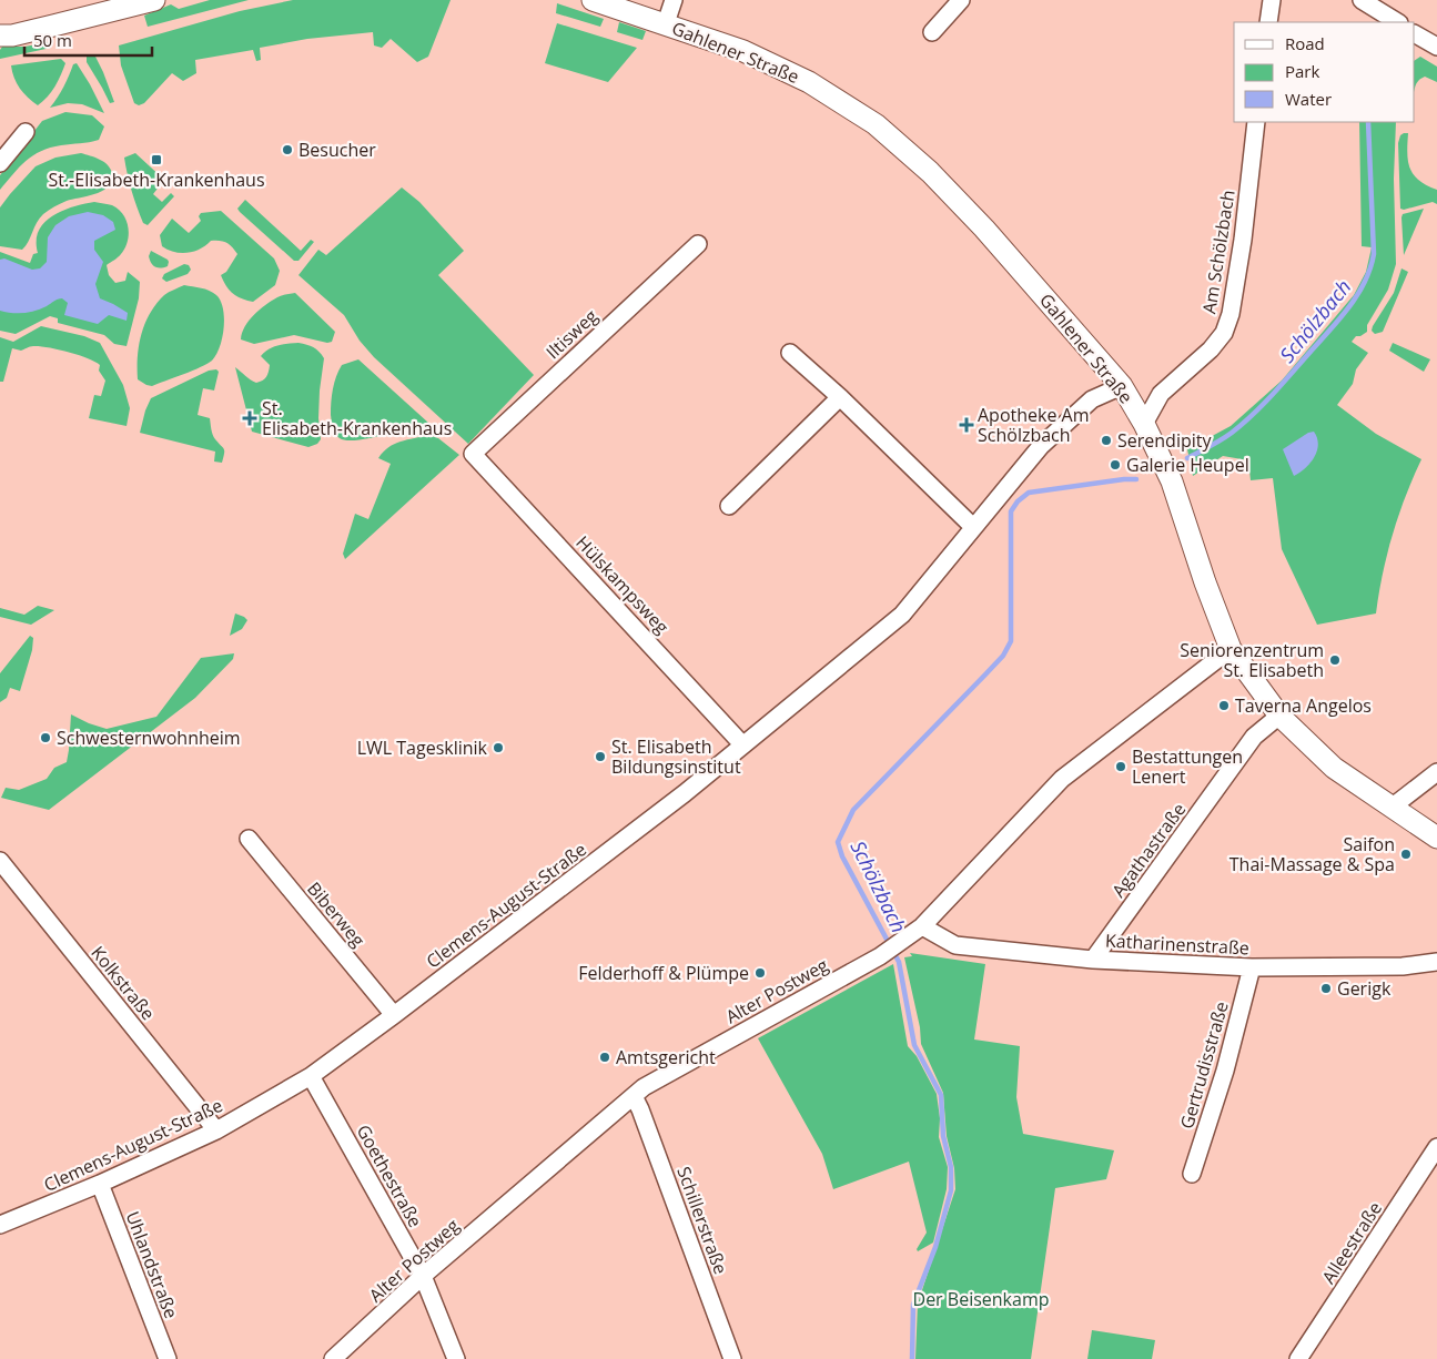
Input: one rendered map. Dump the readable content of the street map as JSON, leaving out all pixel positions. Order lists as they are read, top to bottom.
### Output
{
  "streets": {
    "main road": ["Gahlener Straße"],
    "street": [
      "Am Schölzbach",
      "Iltisweg",
      "Hülskampsweg",
      "Agathastraße",
      "Clemens-August-Straße",
      "Biberweg",
      "Katharinenstraße",
      "Kolkstraße",
      "Alter Postweg",
      "Gertrudisstraße",
      "Goethestraße",
      "Schillerstraße",
      "Alleestraße",
      "Uhlandstraße"
    ]
  },
  "crossings": [
    ["Gahlener Straße", "Am Schölzbach"],
    ["Gahlener Straße", "Agathastraße"],
    ["Gahlener Straße", "Clemens-August-Straße"],
    ["Gahlener Straße", "Alter Postweg"],
    ["Iltisweg", "Hülskampsweg"],
    ["Hülskampsweg", "Clemens-August-Straße"],
    ["Agathastraße", "Katharinenstraße"],
    ["Clemens-August-Straße", "Biberweg"],
    ["Clemens-August-Straße", "Kolkstraße"],
    ["Clemens-August-Straße", "Goethestraße"],
    ["Clemens-August-Straße", "Uhlandstraße"],
    ["Katharinenstraße", "Alter Postweg"],
    ["Katharinenstraße", "Gertrudisstraße"],
    ["Alter Postweg", "Goethestraße"],
    ["Alter Postweg", "Schillerstraße"]
  ],
  "water": ["Schölzbach"],
  "parks": ["Der Beisenkamp"],
  "places": {
    "other": [
      "Besucher",
      "Serendipity",
      "Galerie Heupel",
      "Seniorenzentrum St. Elisabeth",
      "Taverna Angelos",
      "Schwesternwohnheim",
      "LWL Tagesklinik",
      "St. Elisabeth Bildungsinstitut",
      "Bestattungen Lenert",
      "Saifon Thai-Massage & Spa",
      "Felderhoff & Plümpe",
      "Gerigk",
      "Amtsgericht"
    ],
    "transit": ["St.-Elisabeth-Krankenhaus"],
    "health": ["St. Elisabeth-Krankenhaus", "Apotheke Am Schölzbach"]
  },
  "legend": ["Road", "Park", "Water"],
  "scale_bar": "50 m"
}
